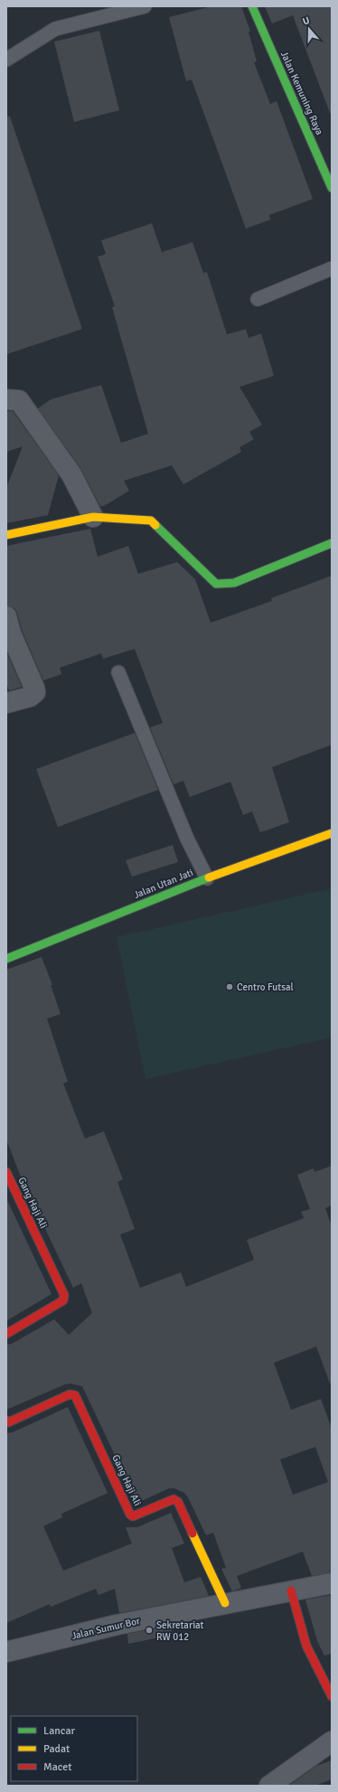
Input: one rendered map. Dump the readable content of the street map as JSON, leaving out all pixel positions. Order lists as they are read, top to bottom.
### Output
{
  "streets": {
    "street": [
      "Jalan Kemuning Raya",
      "Jalan Utan Jati",
      "Gang Haji Ali",
      "Jalan Sumur Bor"
    ]
  },
  "crossings": [
    ["Gang Haji Ali", "Jalan Sumur Bor"]
  ],
  "places": ["Centro Futsal", "Sekretariat RW 012"],
  "legend": ["Lancar", "Padat", "Macet"],
  "north": "top"
}
